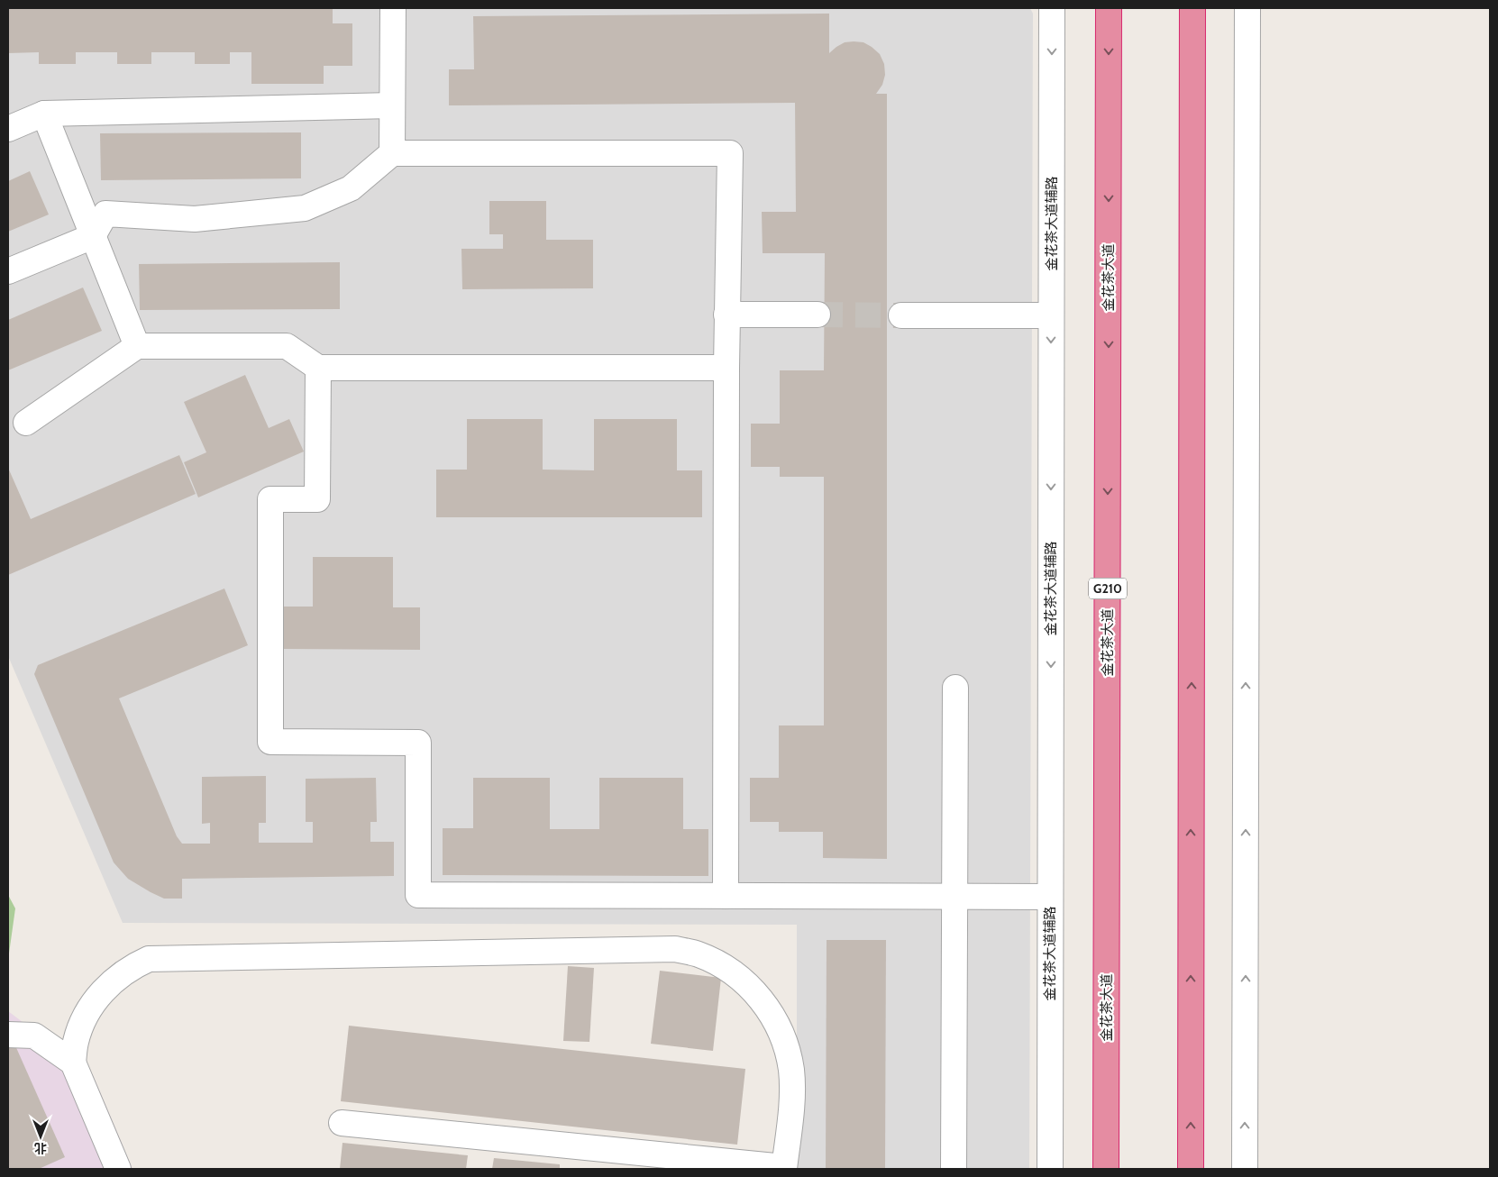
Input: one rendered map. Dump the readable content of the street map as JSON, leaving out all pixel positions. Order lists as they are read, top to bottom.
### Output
{
  "streets": {
    "highway": ["金花茶大道", "G210"],
    "street": ["金花茶大道辅路"]
  },
  "north": "bottom"
}
